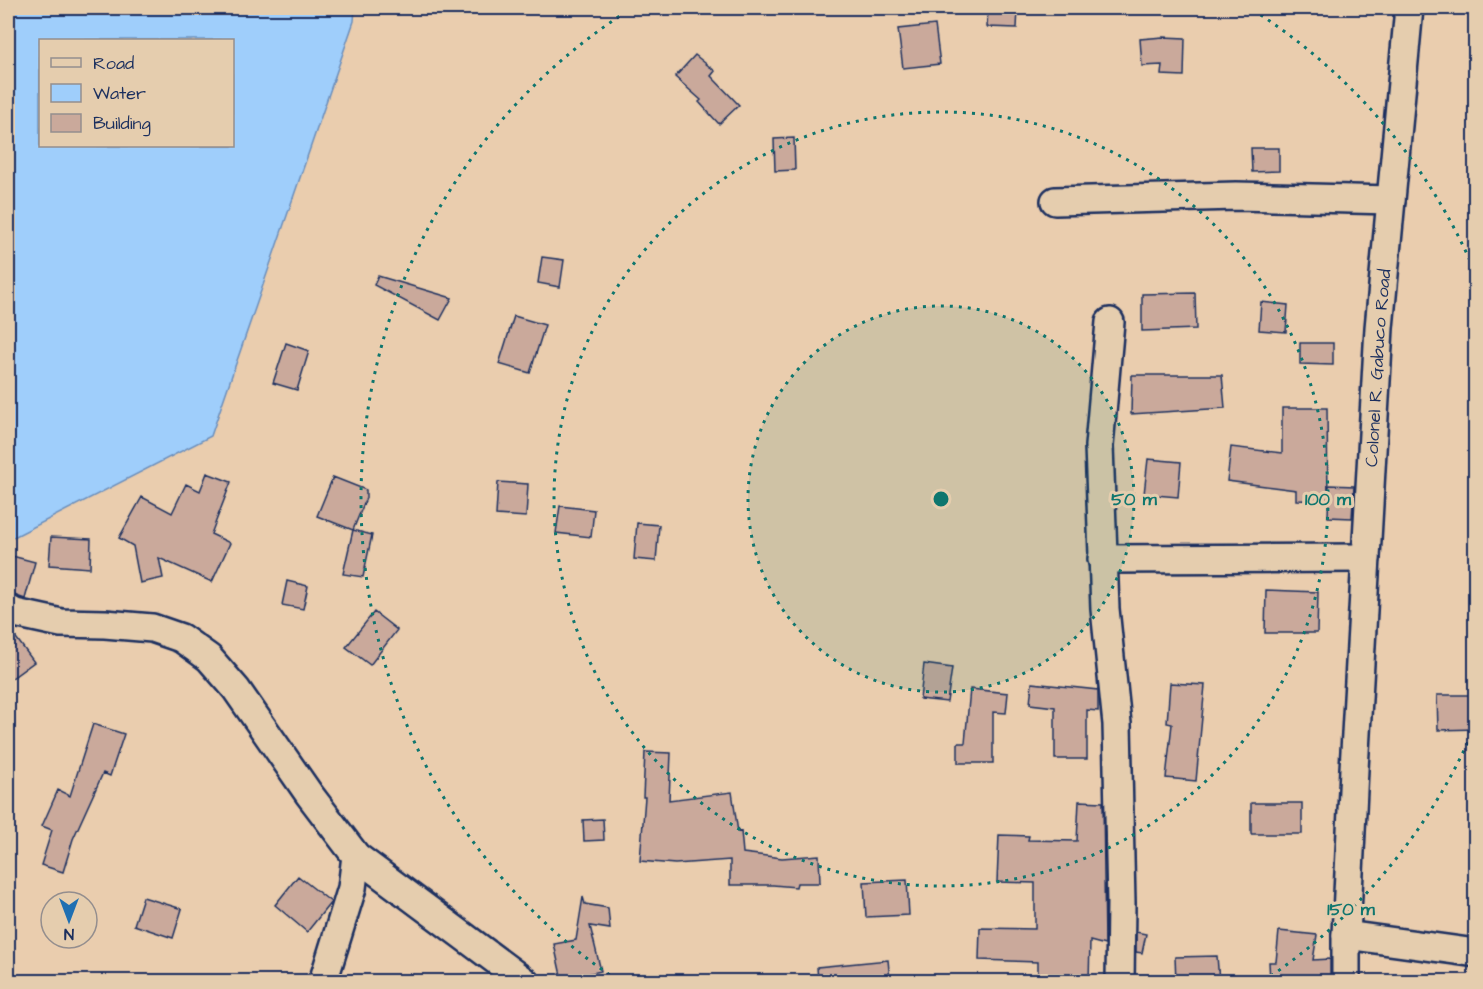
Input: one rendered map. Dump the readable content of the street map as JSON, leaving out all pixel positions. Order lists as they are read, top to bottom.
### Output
{
  "streets": {
    "street": ["Colonel R. Gabuco Road"]
  },
  "legend": ["Road", "Water", "Building"],
  "north": "bottom",
  "rings": ["50 m", "100 m", "150 m"]
}
